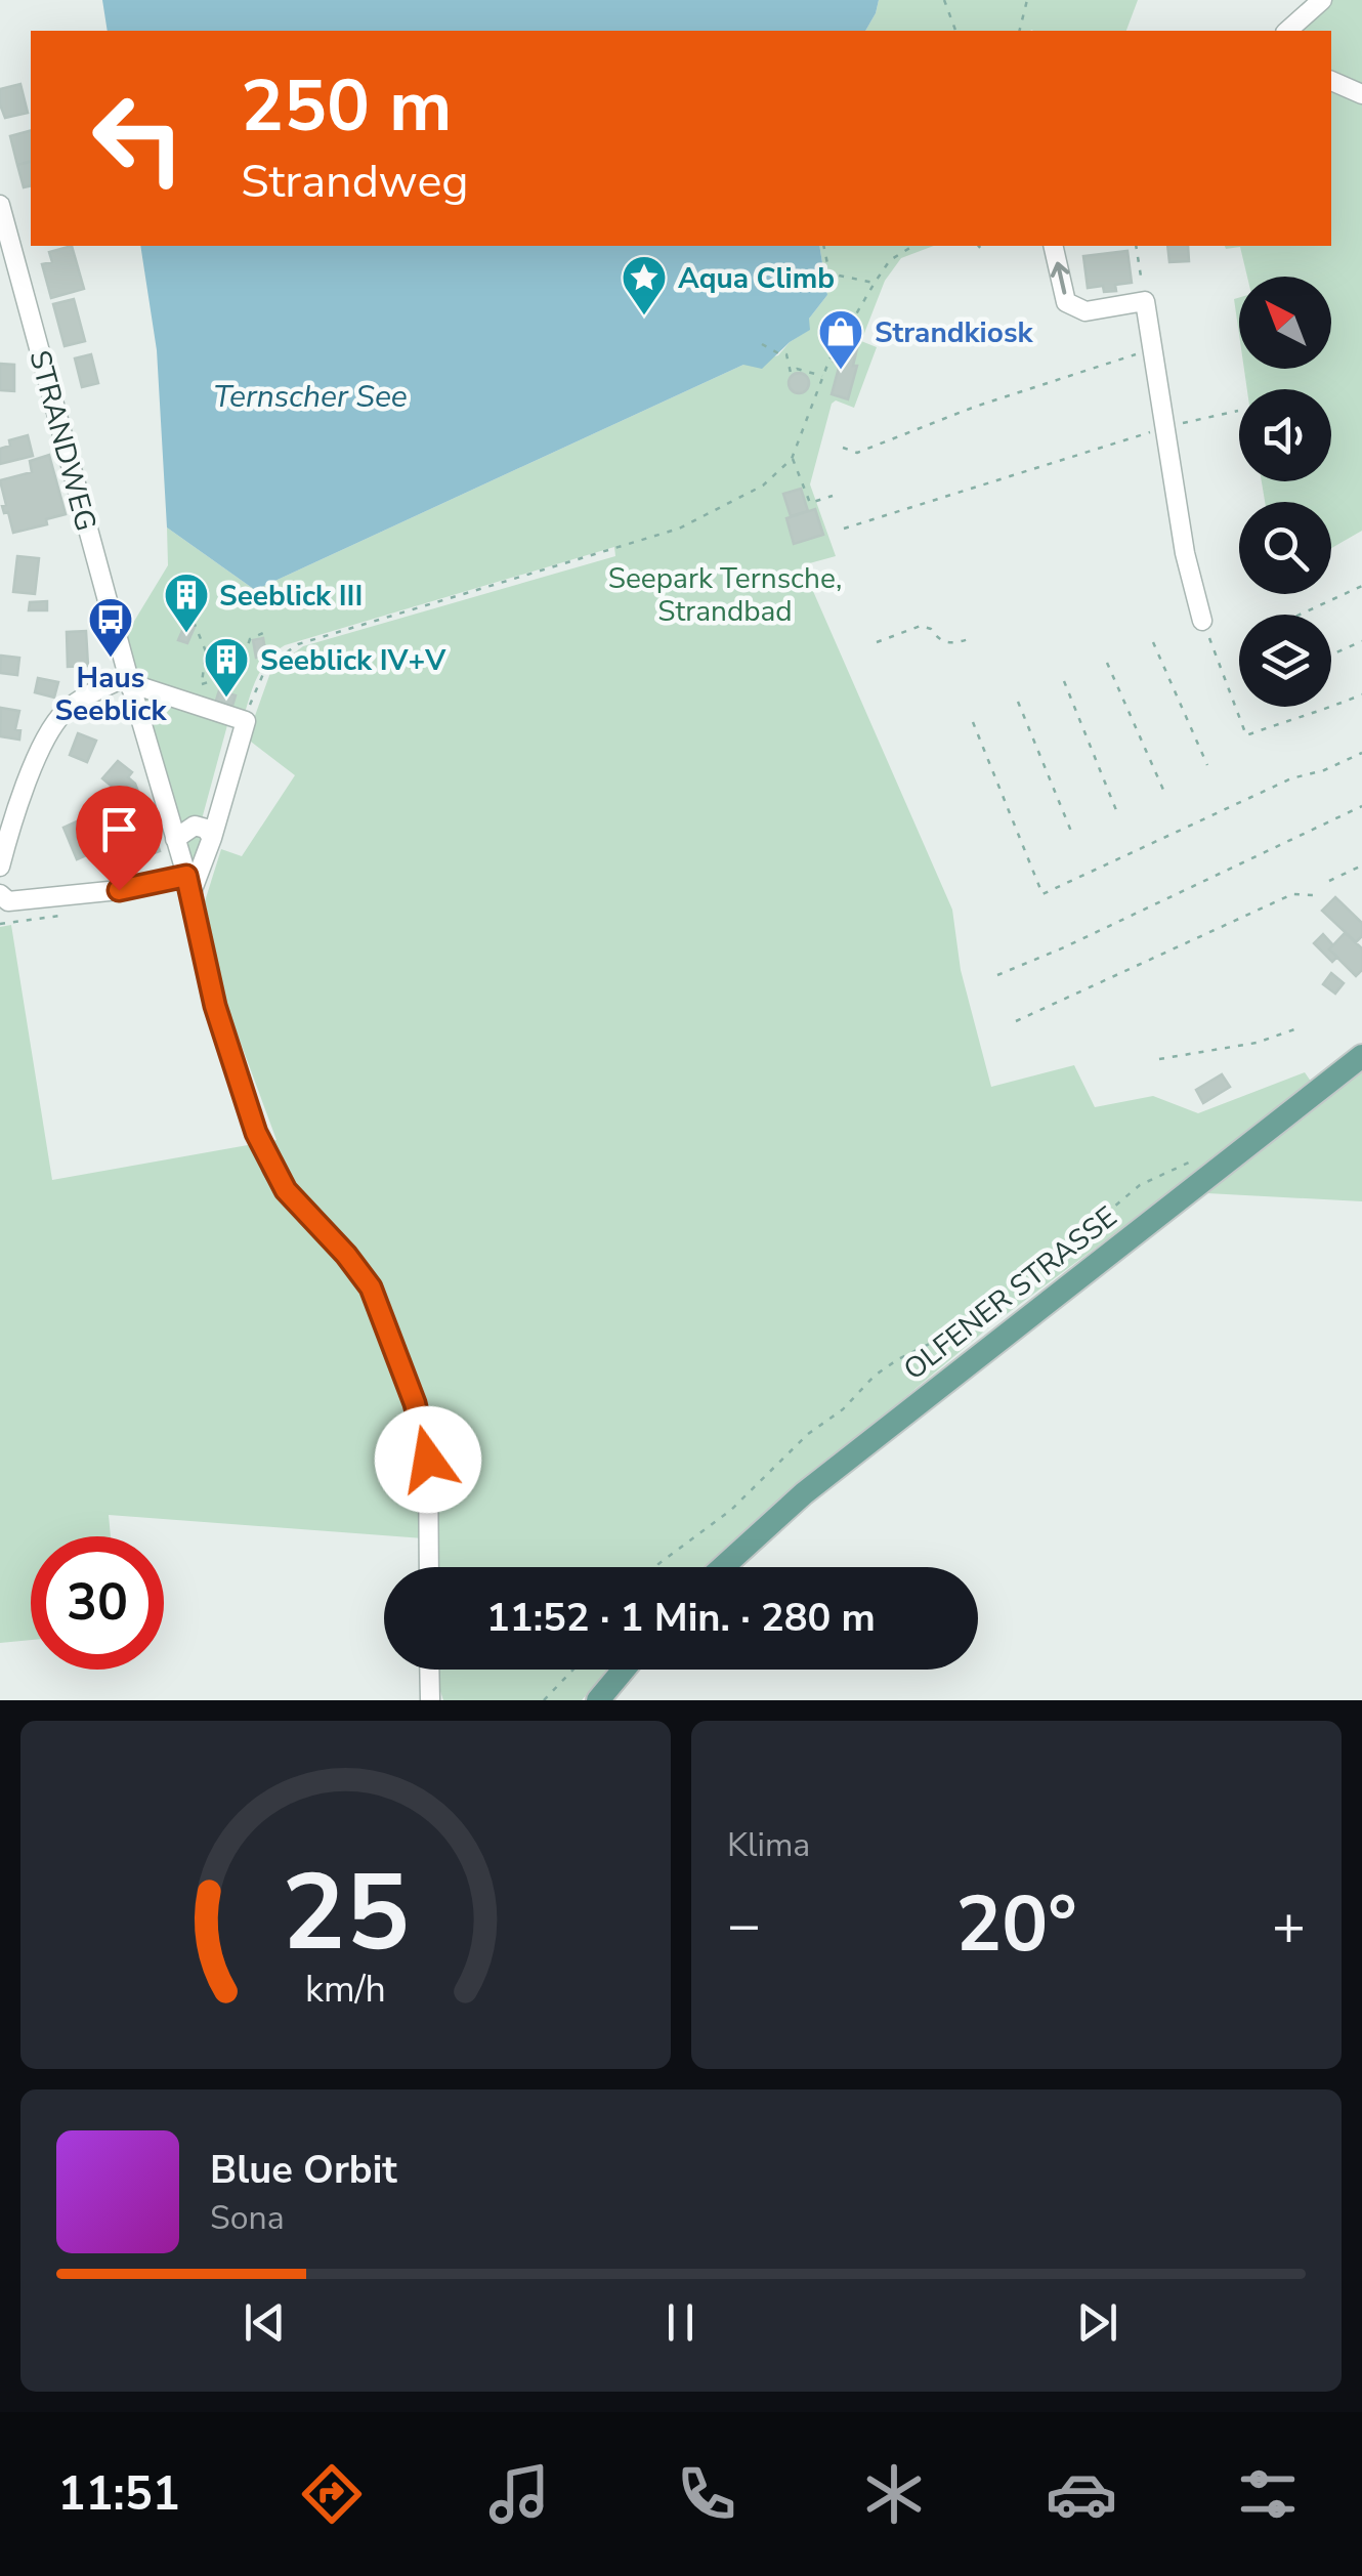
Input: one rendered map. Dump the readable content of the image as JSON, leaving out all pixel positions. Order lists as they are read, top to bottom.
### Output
{
  "streets": {
    "main road": ["OLFENER STRASSE"],
    "street": ["STRANDWEG"]
  },
  "water": ["Ternscher See"],
  "parks": ["Seepark Ternsche, Strandbad"],
  "places": {
    "place": ["Aqua Climb"],
    "shop": ["Strandkiosk"],
    "building": ["Seeblick III", "Seeblick IV+V"],
    "bus stop": ["Haus Seeblick"]
  },
  "north": "top left",
  "page": {
    "turn": ["250 m", "Strandweg"],
    "limit": "30",
    "trip": "11:52 · 1 Min. · 280 m",
    "tile": "Klima",
    "heat": ["−", "20°", "+"],
    "song": ["Blue Orbit", "Sona"],
    "tabs": "11:51",
    "gauge": ["25", "km/h"]
  }
}
